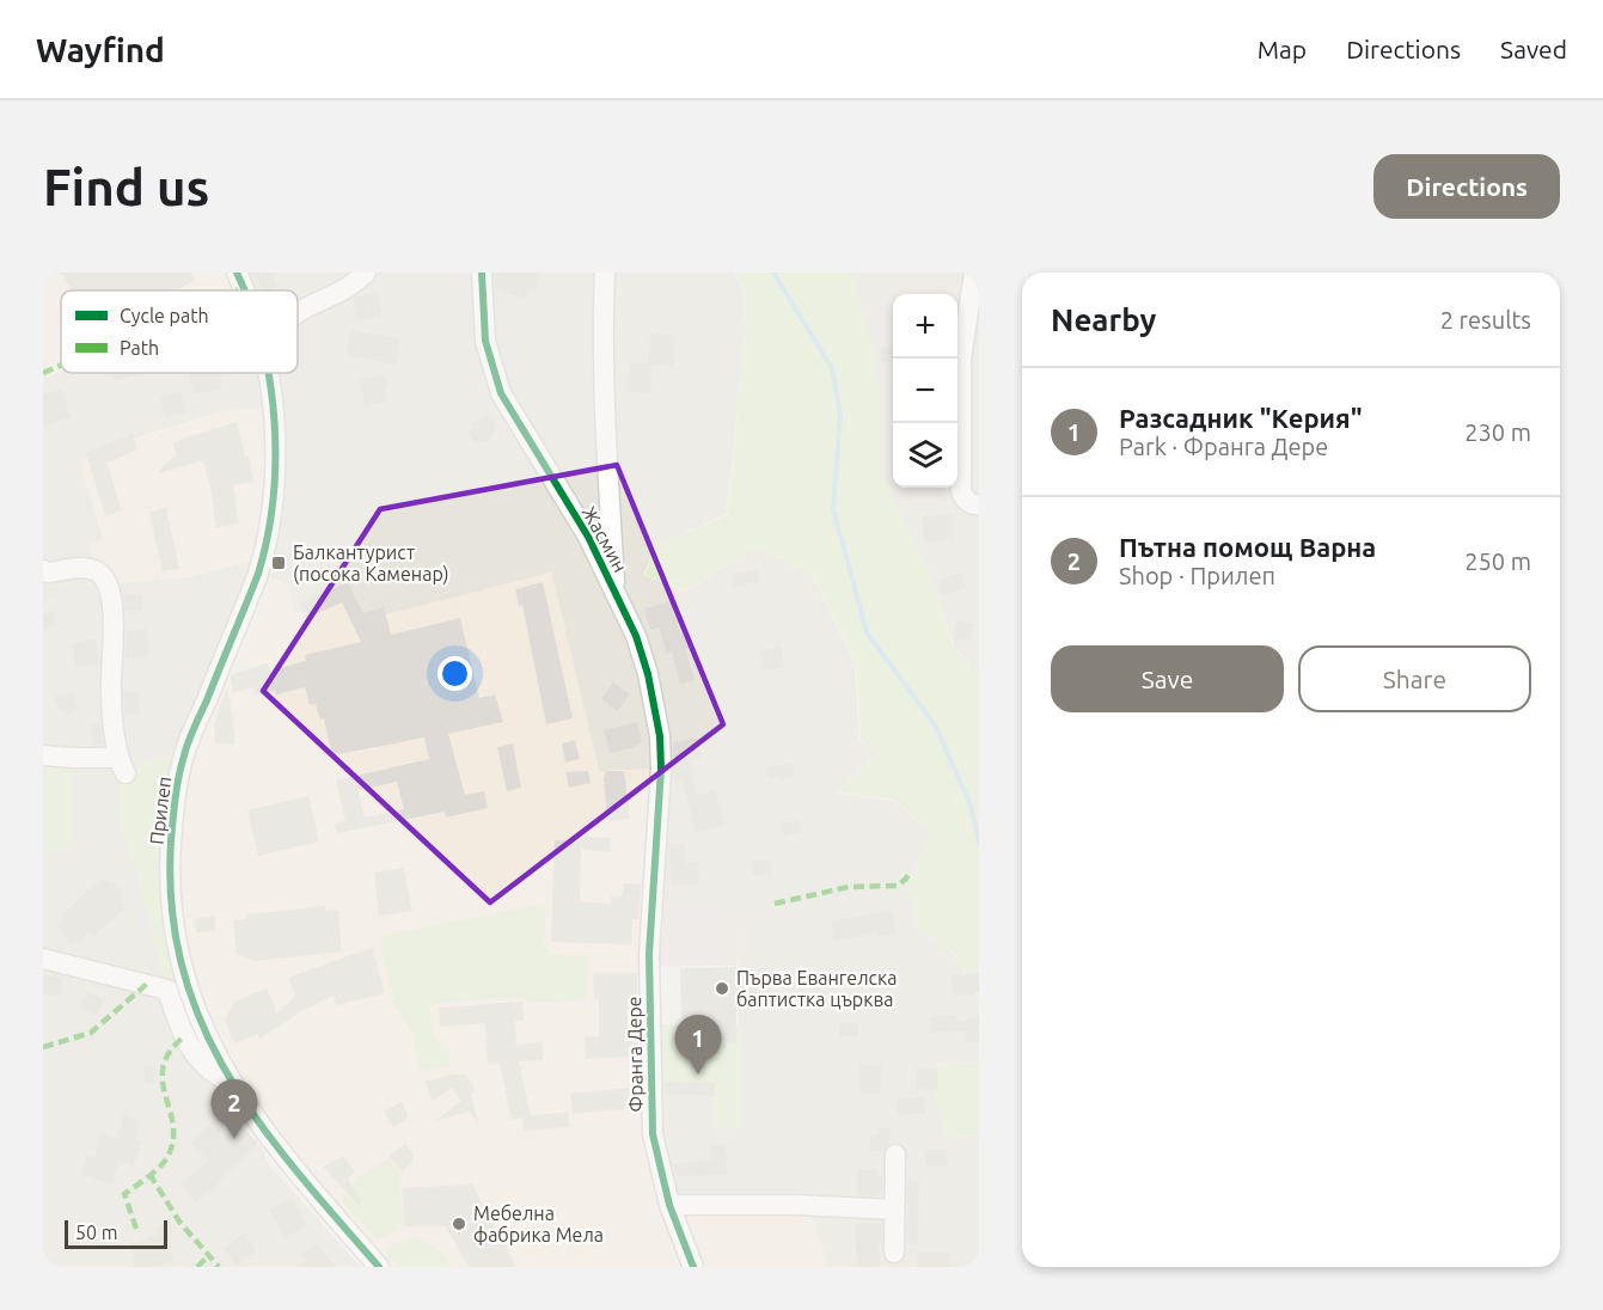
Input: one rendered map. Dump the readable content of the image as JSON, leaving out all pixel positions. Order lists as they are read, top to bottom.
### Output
{
  "streets": {
    "street": ["Жасмин", "Прилеп", "Франга Дере"]
  },
  "crossings": [
    ["Жасмин", "Франга Дере"]
  ],
  "places": {
    "transit": ["Балкантурист (посока Каменар)"],
    "other": ["Първа Евангелска баптистка църква", "Мебелна фабрика Мела"]
  },
  "legend": ["Cycle path", "Path"],
  "scale_bar": "50 m",
  "page": {
    "header": "Wayfind",
    "nav": ["Map", "Directions", "Saved"],
    "buttons": [
      "Directions",
      ["Save", "Share"]
    ],
    "title": "Find us",
    "heading": ["Nearby", "2 results"],
    "map_buttons": ["+", "−"],
    "list": [
      {
        "mark": "1",
        "name": "Разсадник \"Керия\"",
        "note": "Park · Франга Дере",
        "value": "230 m"
      },
      {
        "mark": "2",
        "name": "Пътна помощ Варна",
        "note": "Shop · Прилеп",
        "value": "250 m"
      }
    ],
    "pins": ["1", "2"],
    "scale": "50 m"
  }
}
